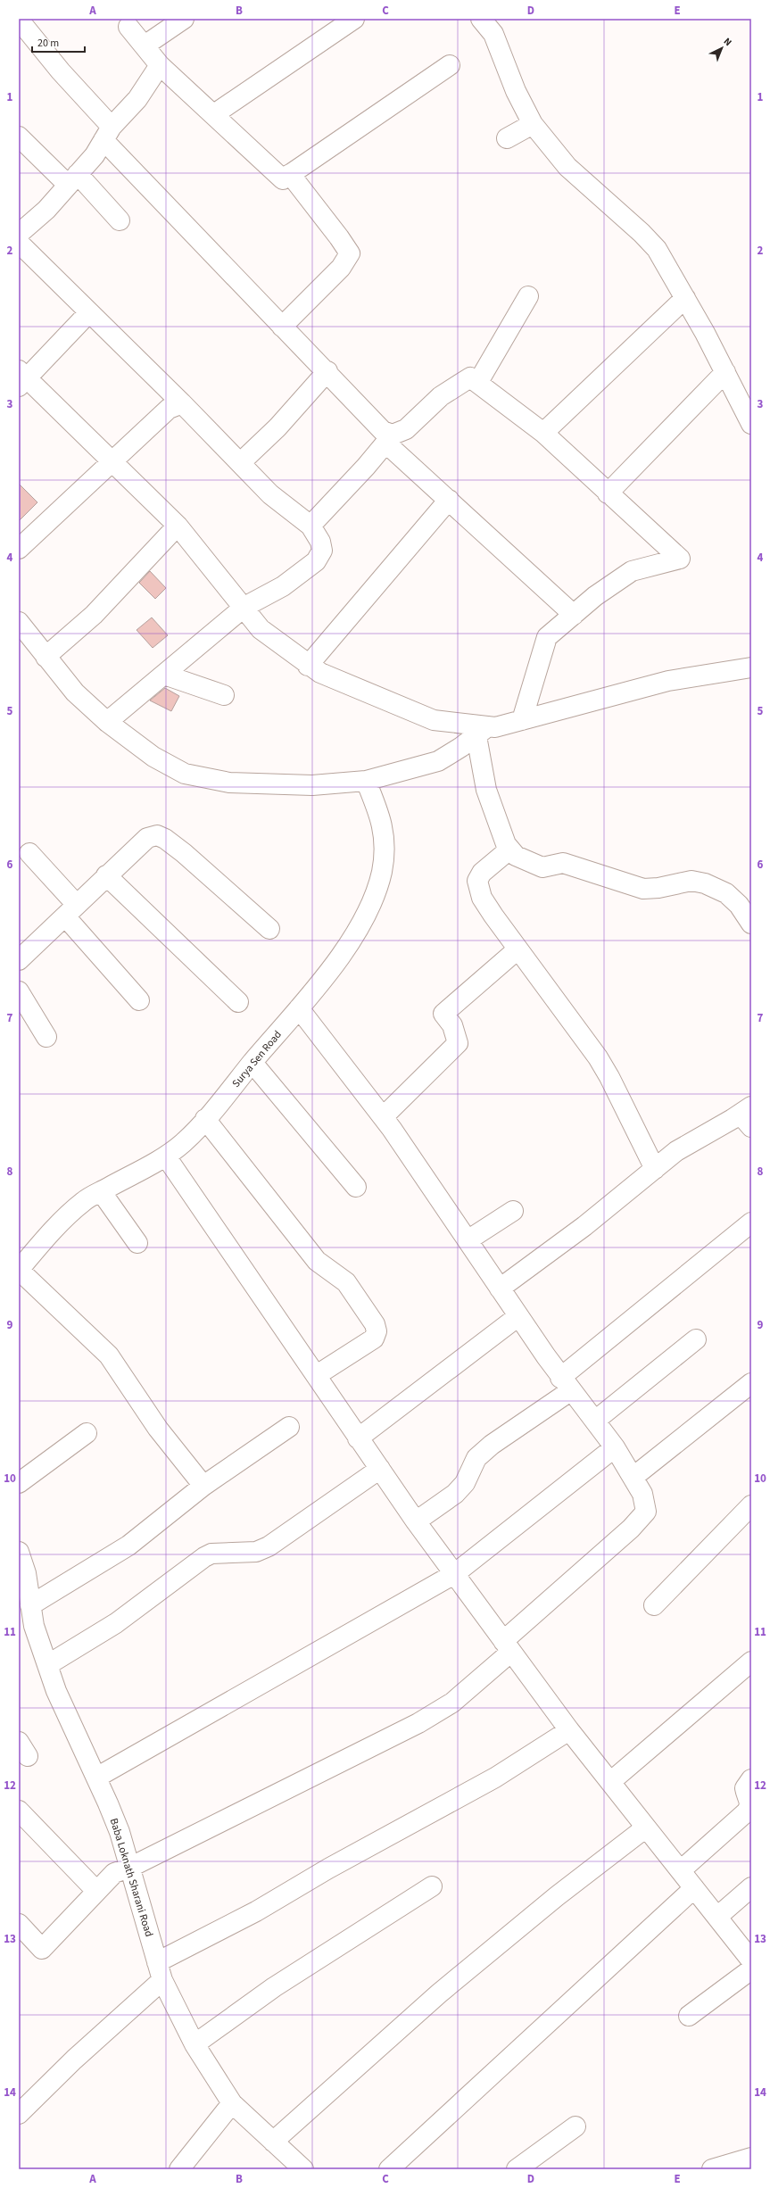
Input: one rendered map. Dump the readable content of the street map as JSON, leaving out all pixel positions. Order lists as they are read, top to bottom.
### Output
{
  "streets": {
    "street": ["Surya Sen Road", "Baba Loknath Sharani Road"]
  },
  "scale_bar": "20 m",
  "north": "top right",
  "grid": {
    "columns": [
      "A",
      "B",
      "C",
      "D",
      "E"
    ],
    "rows": [
      "1",
      "2",
      "3",
      "4",
      "5",
      "6",
      "7",
      "8",
      "9",
      "10",
      "11",
      "12",
      "13",
      "14"
    ]
  }
}
